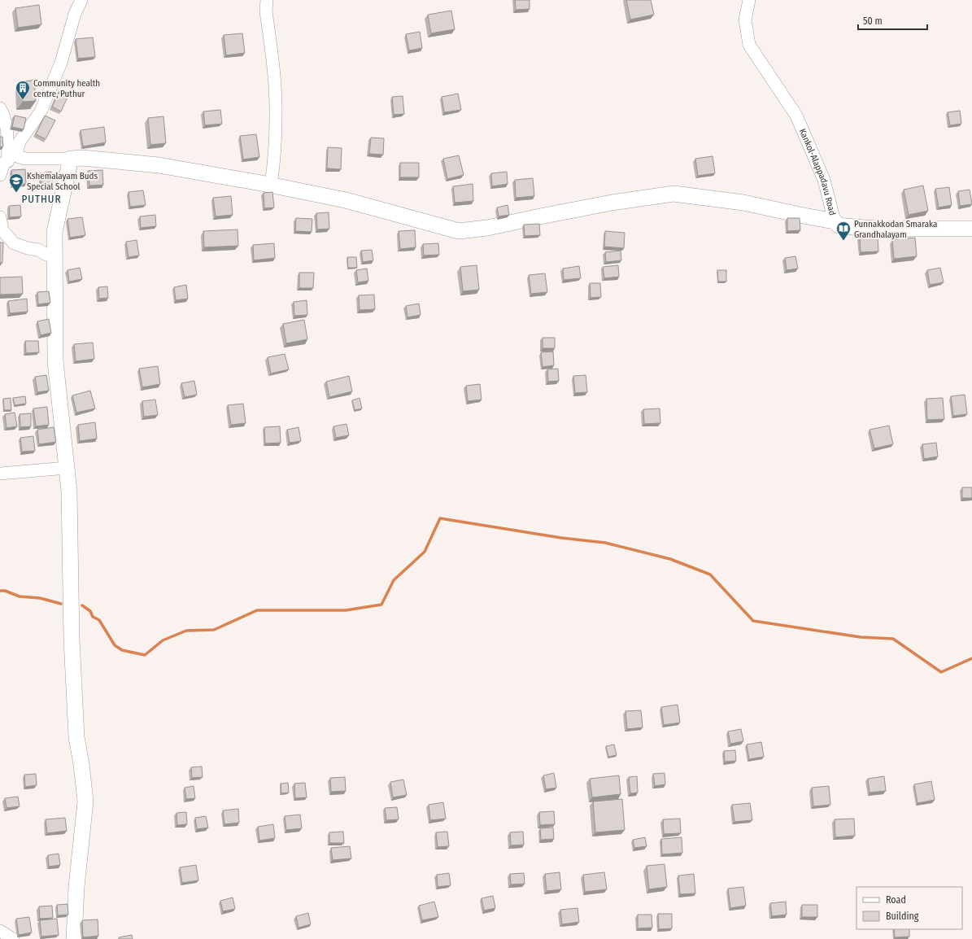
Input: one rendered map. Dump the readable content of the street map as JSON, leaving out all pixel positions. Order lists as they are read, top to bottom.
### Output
{
  "streets": {
    "main road": ["Kankol-Alappadavu Road"]
  },
  "districts": ["PUTHUR"],
  "places": {
    "building": ["Community health centre, Puthur"],
    "school or university": ["Kshemalayam Buds Special School"],
    "library": ["Punnakkodan Smaraka Grandhalayam"]
  },
  "legend": ["Road", "Building"],
  "scale_bar": "50 m"
}
